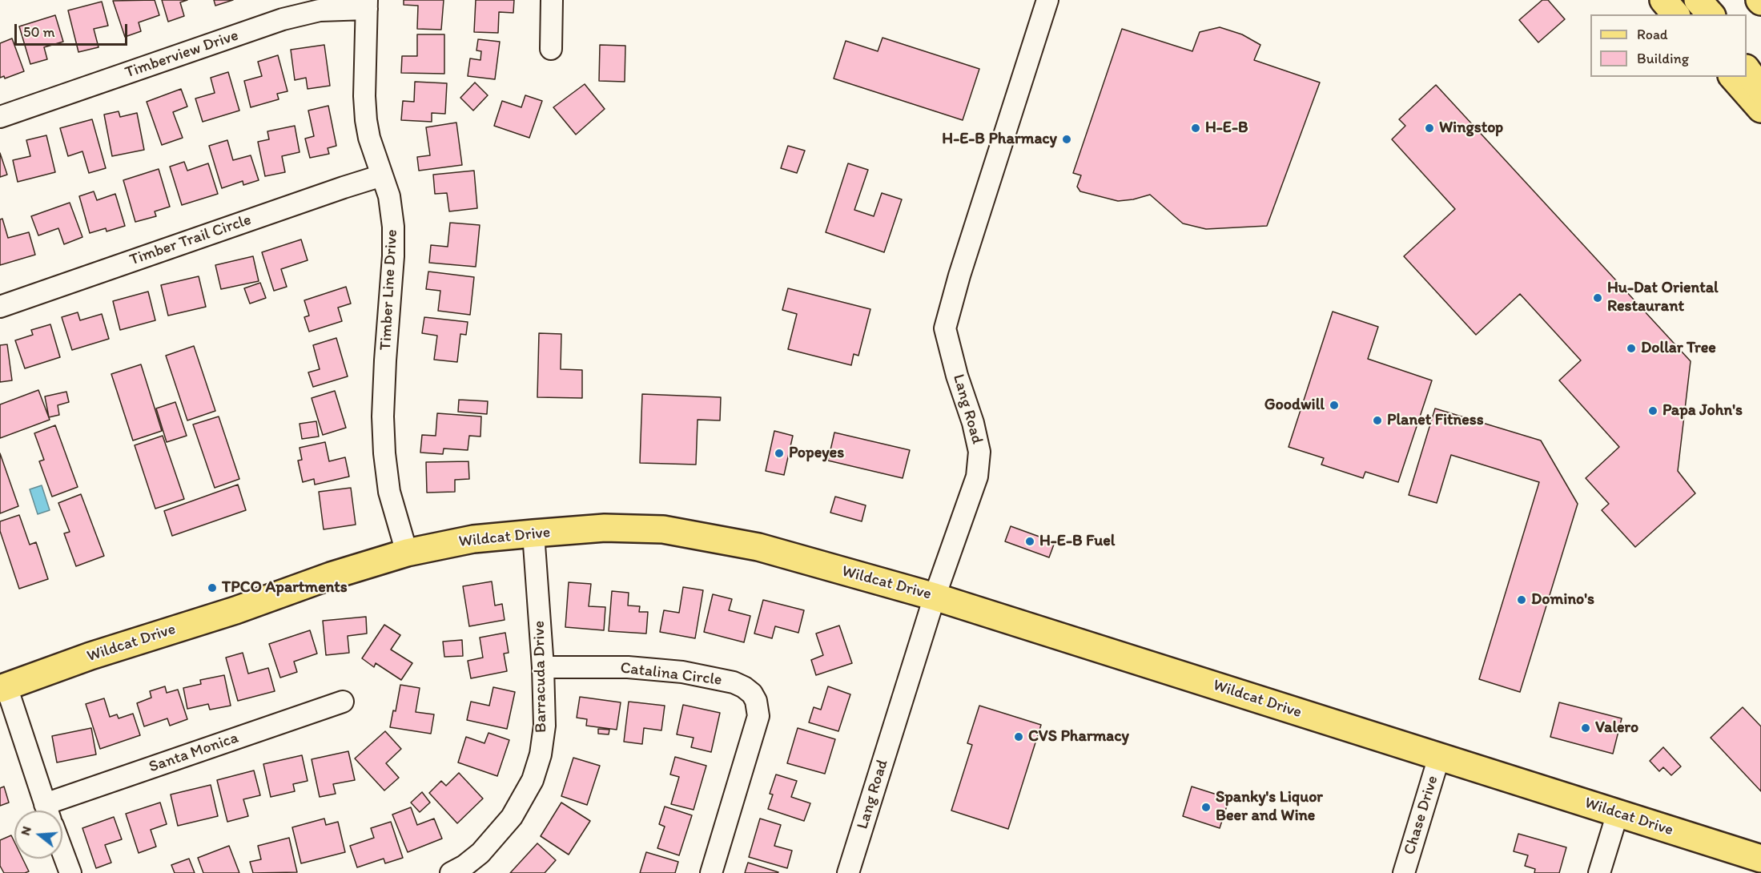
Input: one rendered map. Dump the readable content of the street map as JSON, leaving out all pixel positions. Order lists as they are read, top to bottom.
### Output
{
  "streets": {
    "main road": ["Wildcat Drive"],
    "street": [
      "Timberview Drive",
      "Timber Trail Circle",
      "Timber Line Drive",
      "Lang Road",
      "Catalina Circle",
      "Barracuda Drive",
      "Santa Monica",
      "Chase Drive"
    ]
  },
  "crossings": [
    ["Timberview Drive", "Timber Line Drive"],
    ["Timber Trail Circle", "Timber Line Drive"],
    ["Timber Line Drive", "Wildcat Drive"],
    ["Lang Road", "Wildcat Drive"],
    ["Wildcat Drive", "Barracuda Drive"],
    ["Wildcat Drive", "Chase Drive"],
    ["Catalina Circle", "Barracuda Drive"]
  ],
  "places": [
    "H-E-B",
    "Wingstop",
    "H-E-B Pharmacy",
    "Hu-Dat Oriental Restaurant",
    "Dollar Tree",
    "Goodwill",
    "Papa John's",
    "Planet Fitness",
    "Popeyes",
    "H-E-B Fuel",
    "TPCO Apartments",
    "Domino's",
    "Valero",
    "CVS Pharmacy",
    "Spanky's Liquor Beer and Wine"
  ],
  "legend": ["Road", "Building"],
  "scale_bar": "50 m",
  "north": "left"
}
